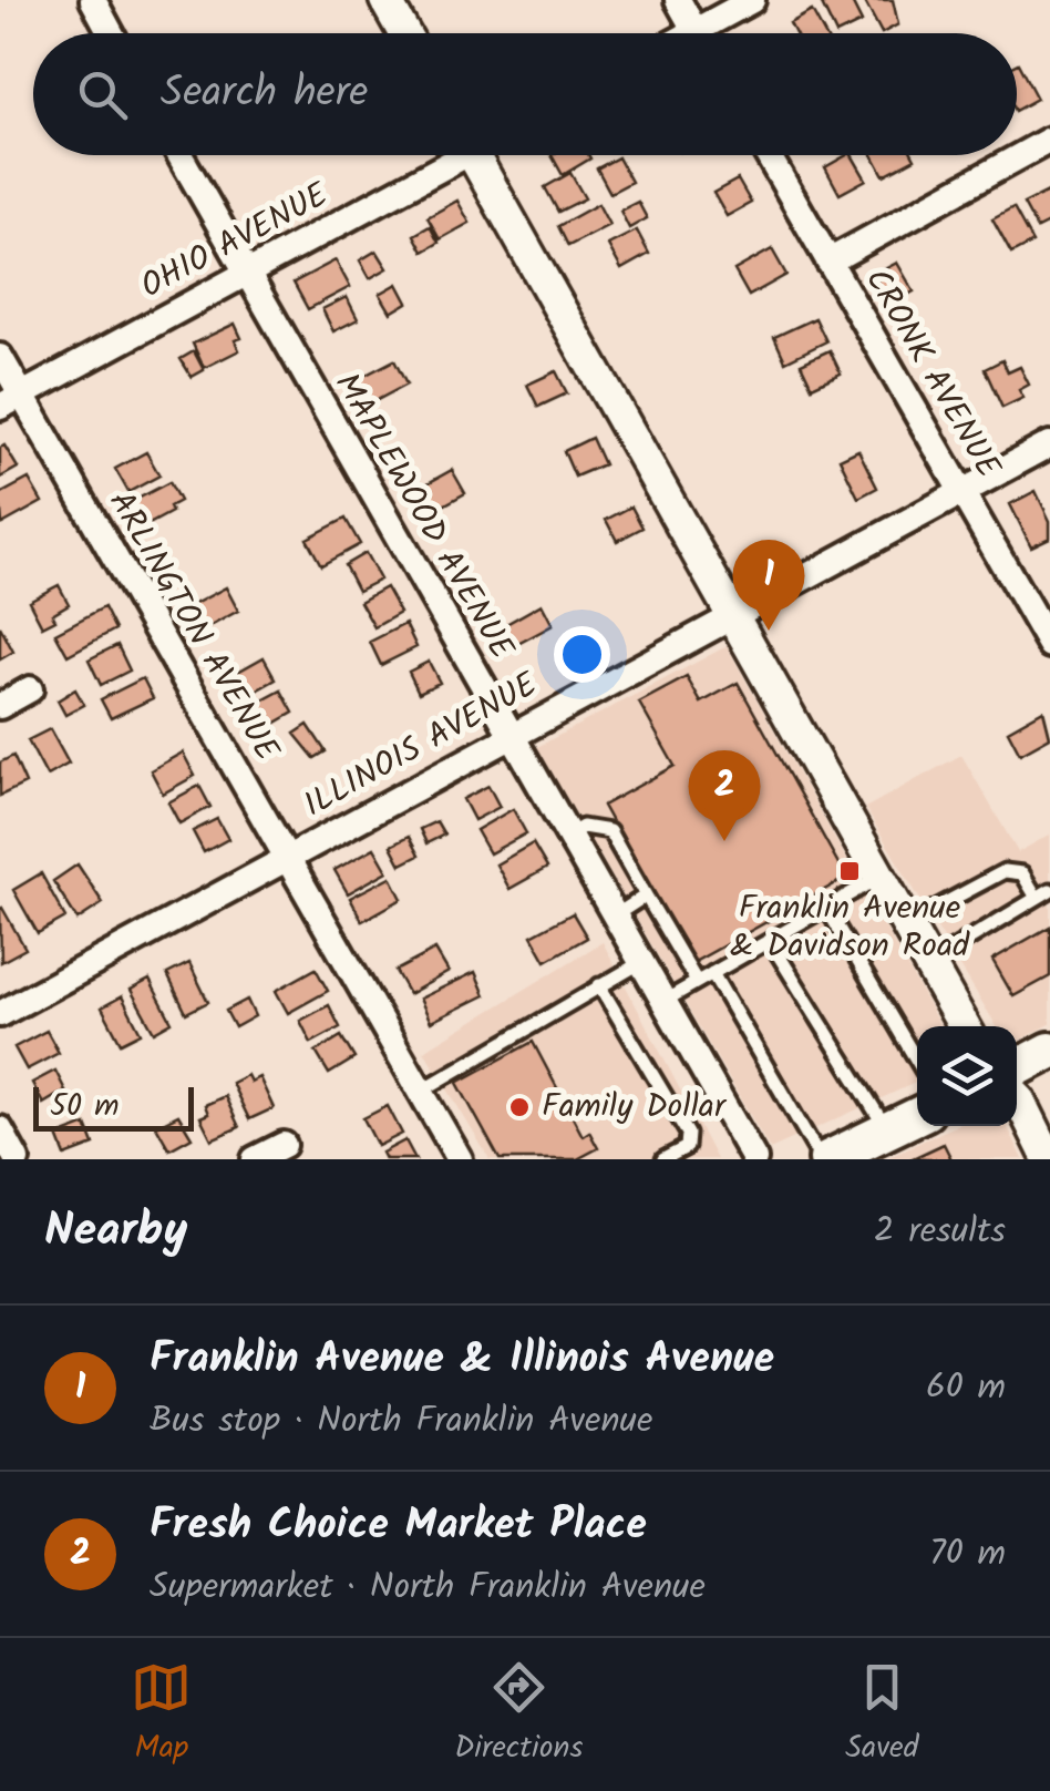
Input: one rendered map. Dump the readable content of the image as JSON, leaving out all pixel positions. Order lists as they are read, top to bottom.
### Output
{
  "streets": {
    "street": [
      "OHIO AVENUE",
      "CRONK AVENUE",
      "MAPLEWOOD AVENUE",
      "ARLINGTON AVENUE",
      "ILLINOIS AVENUE"
    ]
  },
  "crossings": [
    ["OHIO AVENUE", "MAPLEWOOD AVENUE"],
    ["OHIO AVENUE", "ARLINGTON AVENUE"],
    ["CRONK AVENUE", "ILLINOIS AVENUE"],
    ["MAPLEWOOD AVENUE", "ILLINOIS AVENUE"],
    ["ARLINGTON AVENUE", "ILLINOIS AVENUE"]
  ],
  "places": {
    "transit": ["Franklin Avenue & Davidson Road"],
    "other": ["Family Dollar"]
  },
  "scale_bar": "50 m",
  "page": {
    "search": "Search here",
    "pins": ["1", "2"],
    "scale": "50 m",
    "heading": ["Nearby", "2 results"],
    "list": [
      {
        "mark": "1",
        "name": "Franklin Avenue & Illinois Avenue",
        "note": "Bus stop · North Franklin Avenue",
        "value": "60 m"
      },
      {
        "mark": "2",
        "name": "Fresh Choice Market Place",
        "note": "Supermarket · North Franklin Avenue",
        "value": "70 m"
      }
    ],
    "nav": ["Map", "Directions", "Saved"]
  }
}
